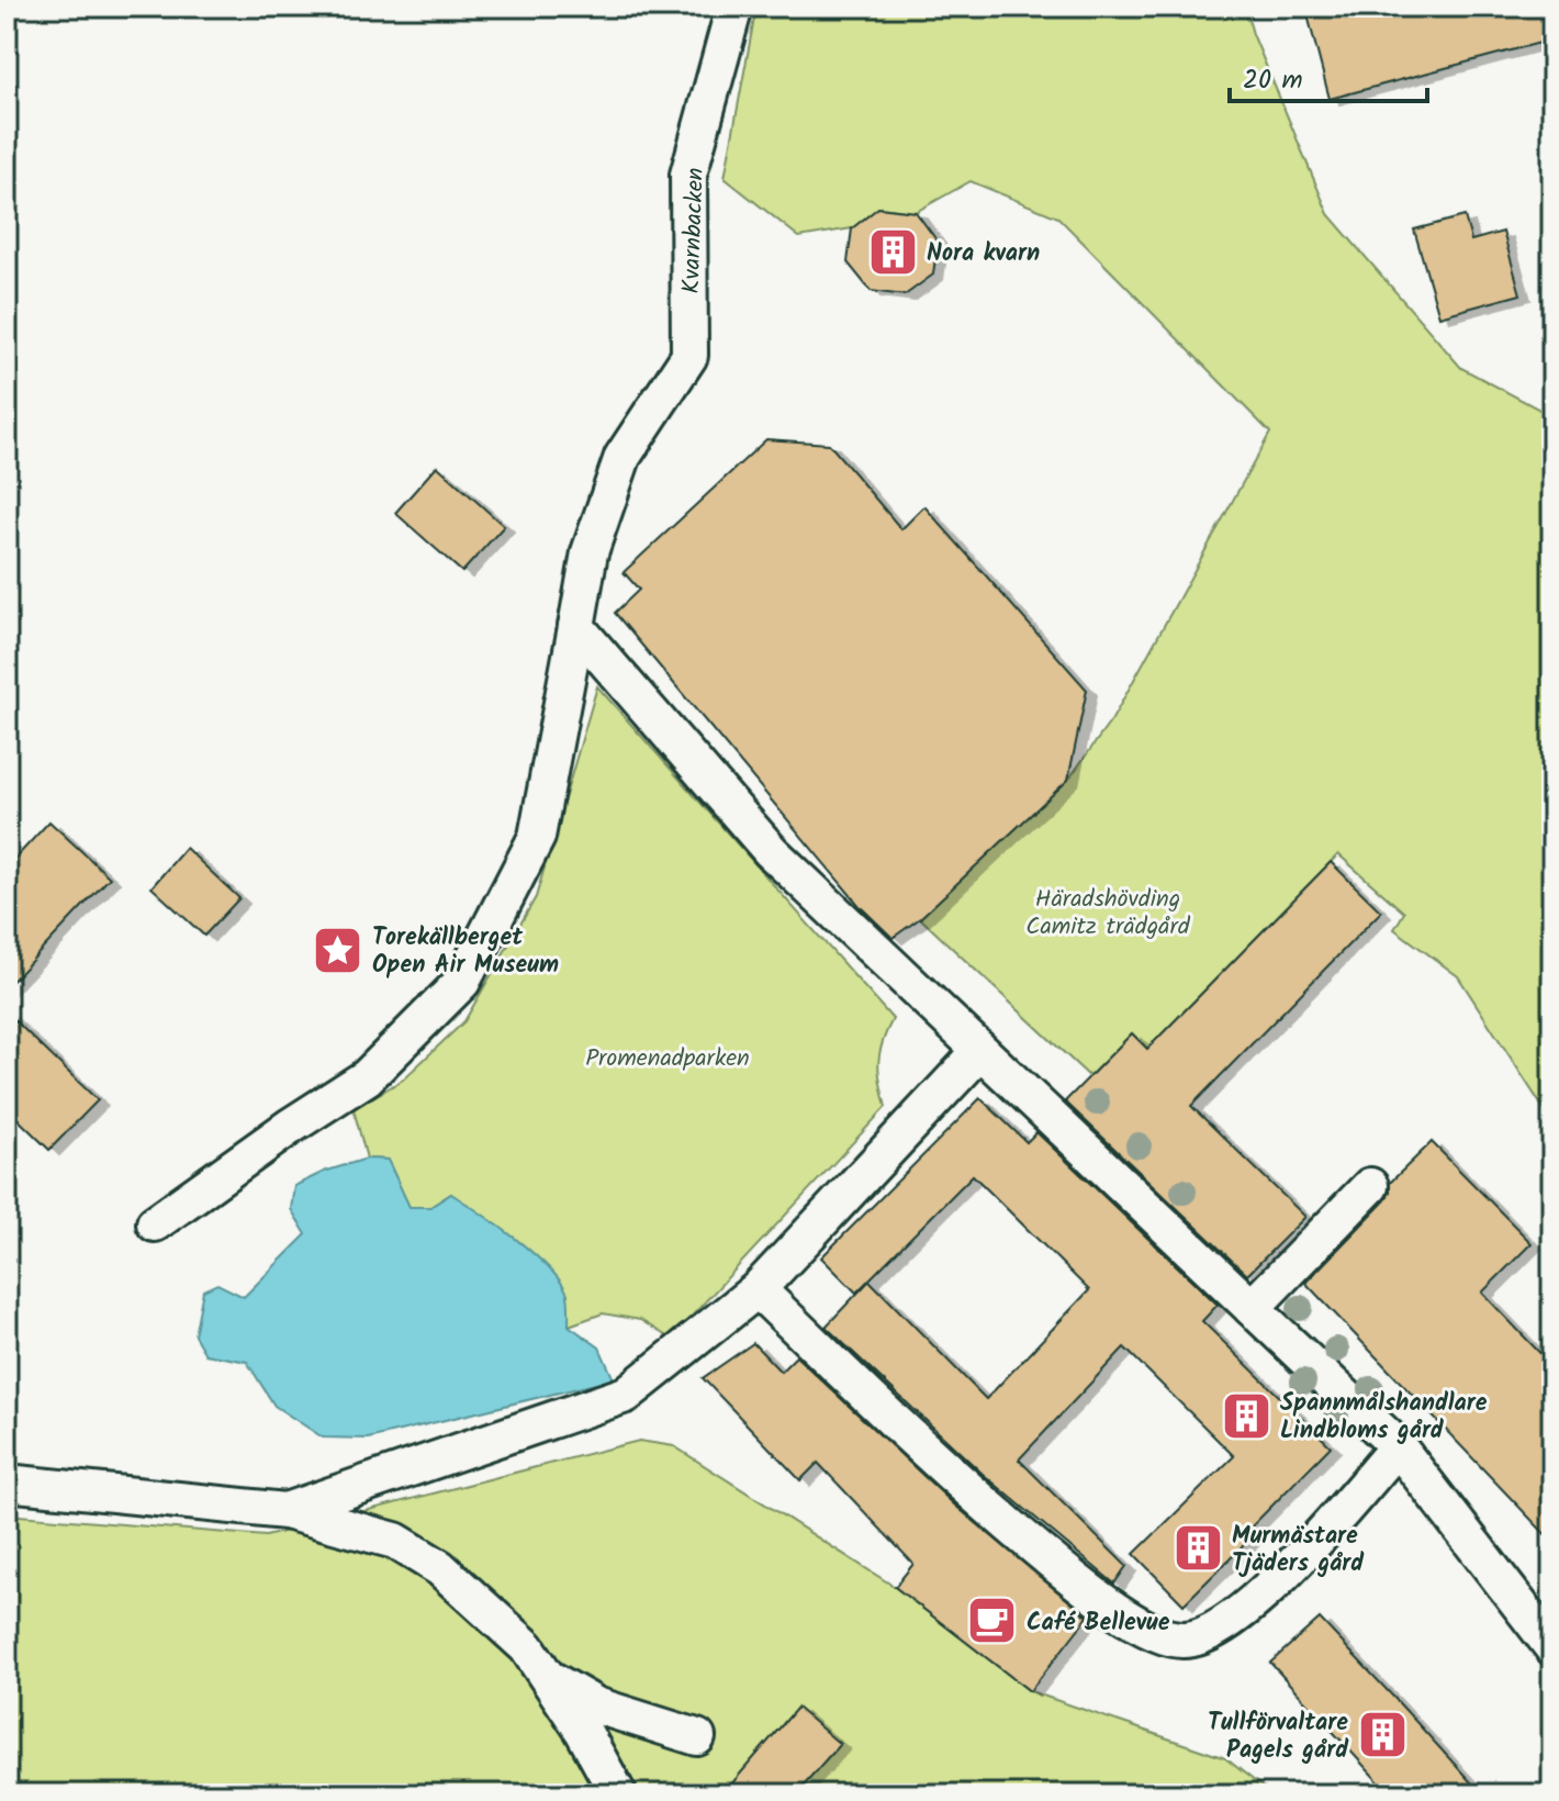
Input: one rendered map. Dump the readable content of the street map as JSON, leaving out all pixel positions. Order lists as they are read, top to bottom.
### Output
{
  "streets": {
    "lane": ["Kvarnbacken"]
  },
  "parks": ["Häradshövding Camitz trädgård", "Promenadparken"],
  "places": {
    "building": [
      "Nora kvarn",
      "Spannmålshandlare Lindbloms gård",
      "Murmästare Tjäders gård",
      "Tullförvaltare Pagels gård"
    ],
    "place": ["Torekällberget Open Air Museum"],
    "cafe": ["Café Bellevue"]
  },
  "scale_bar": "20 m"
}
